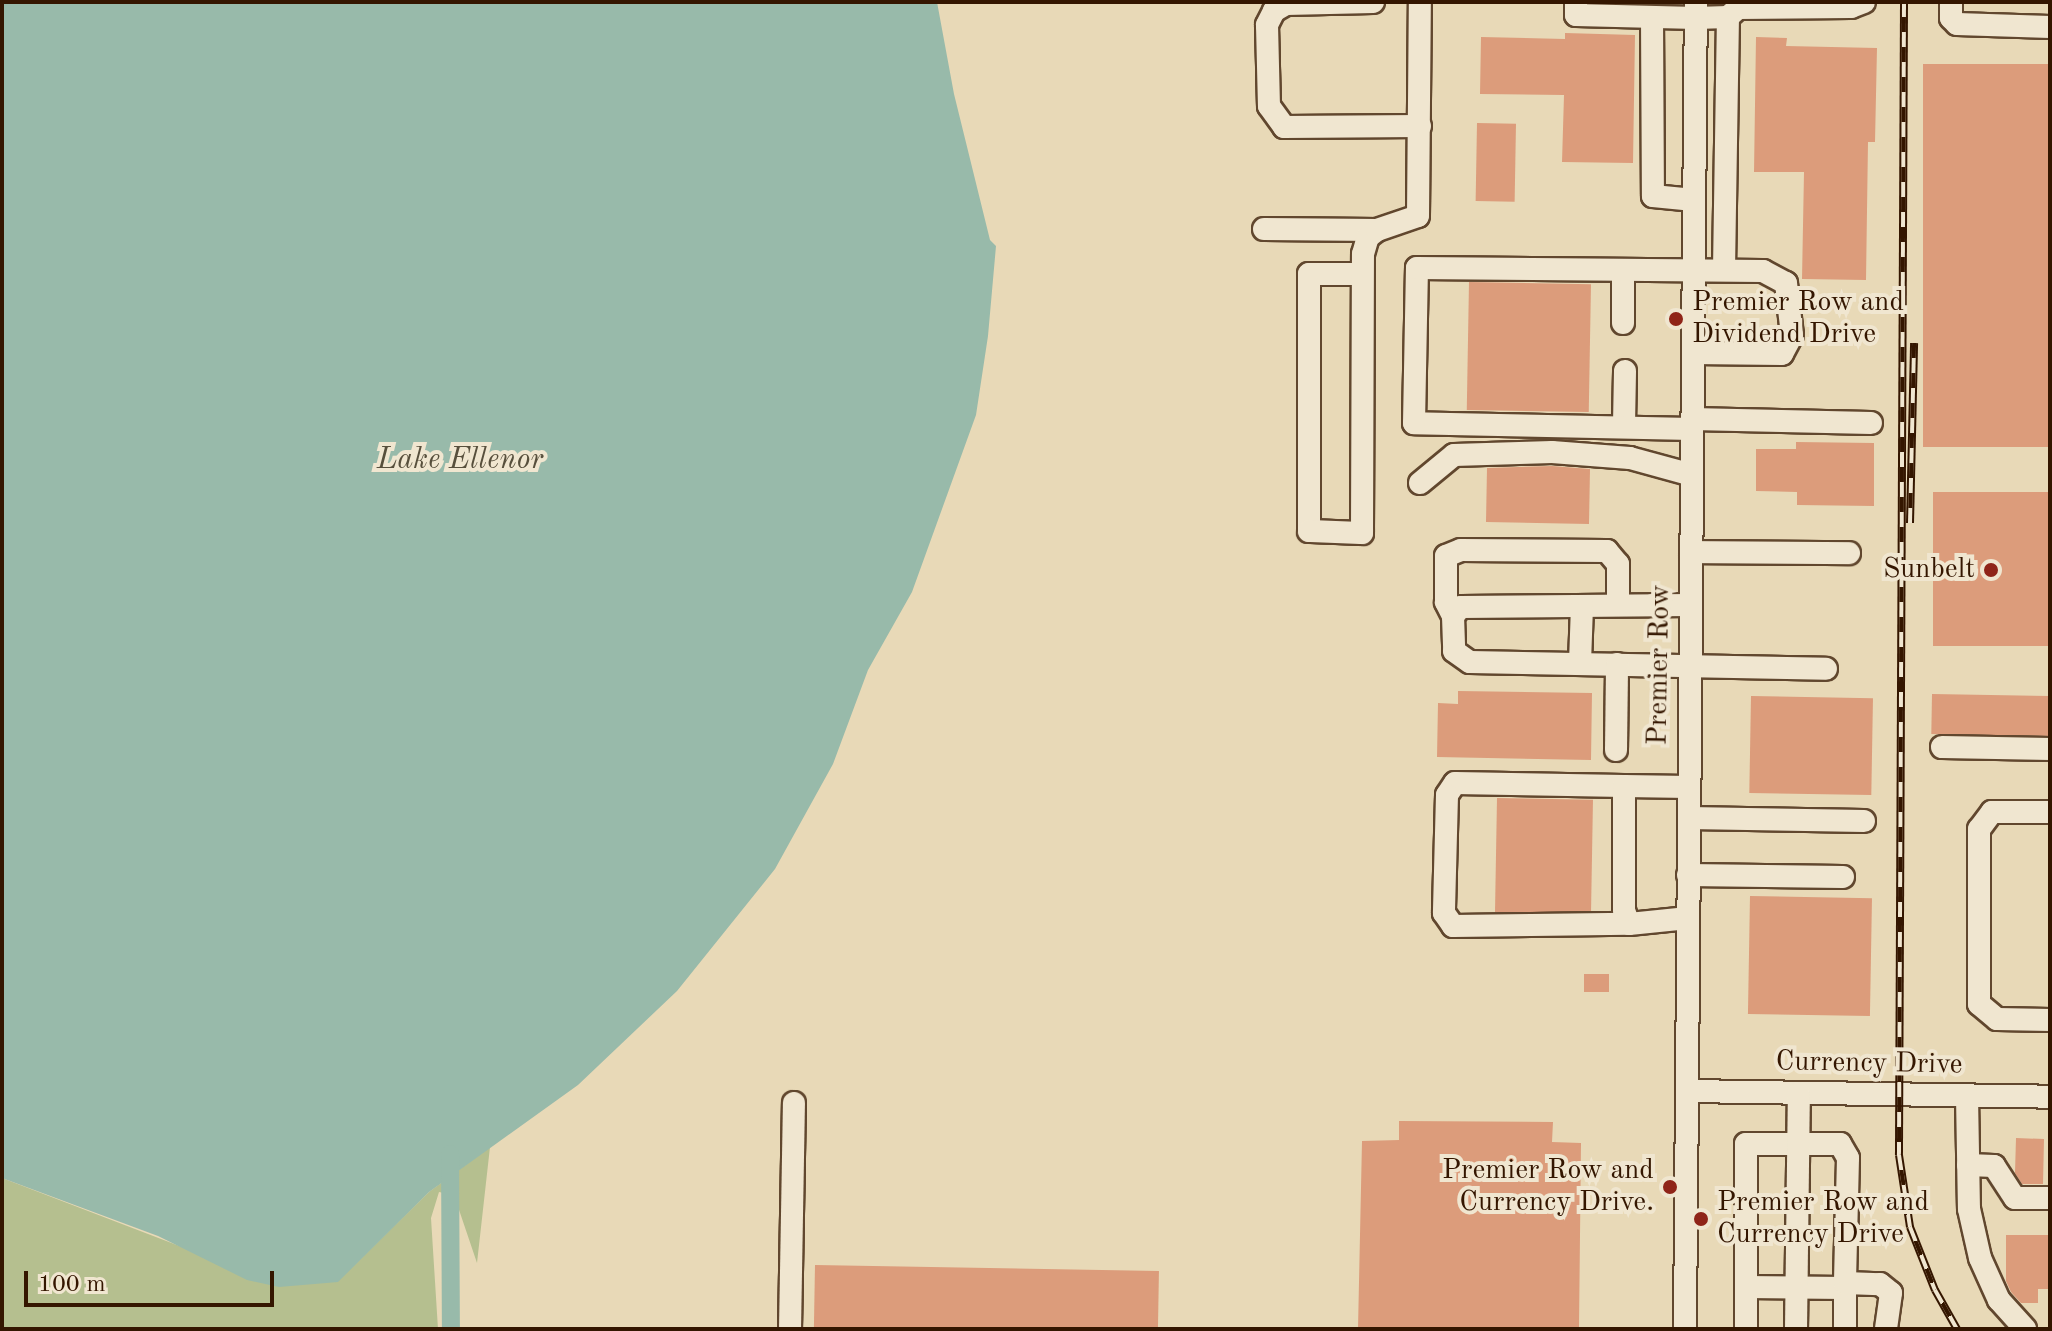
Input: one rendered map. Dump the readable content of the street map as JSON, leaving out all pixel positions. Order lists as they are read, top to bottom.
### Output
{
  "streets": {
    "street": ["Premier Row", "Currency Drive"]
  },
  "crossings": [
    ["Premier Row", "Currency Drive"]
  ],
  "water": ["Lake Ellenor"],
  "places": [
    "Premier Row and Dividend Drive",
    "Sunbelt",
    "Premier Row and Currency Drive.",
    "Premier Row and Currency Drive"
  ],
  "scale_bar": "100 m"
}
